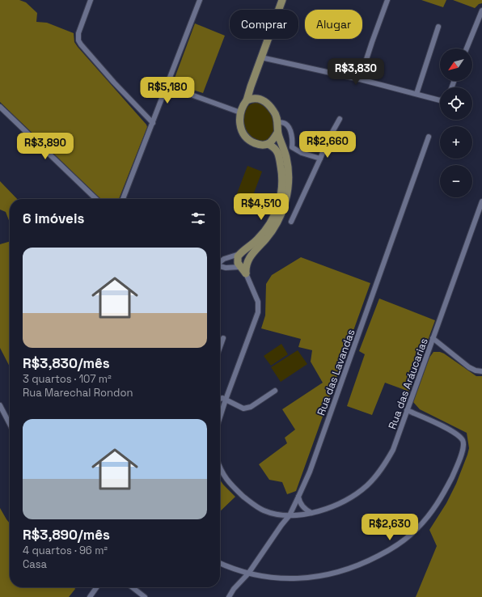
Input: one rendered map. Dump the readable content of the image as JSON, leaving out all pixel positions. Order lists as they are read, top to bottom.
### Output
{
  "streets": {
    "street": ["Rua das Lavandas", "Rua das Aráucarias"]
  },
  "crossings": [
    ["Rua das Lavandas", "Rua das Aráucarias"]
  ],
  "north": "bottom left",
  "page": {
    "chip": ["Comprar", "Alugar"],
    "map_buttons": ["+", "−"],
    "price": [
      "R$3,830",
      "R$5,180",
      "R$2,660",
      "R$3,890",
      "R$4,510",
      "R$2,630"
    ],
    "heading": "6 imóveis",
    "list": [
      {
        "name": "R$3,830/mês",
        "note": "3 quartos · 107 m² · Rua Marechal Rondon"
      },
      {
        "name": "R$3,890/mês",
        "note": "4 quartos · 96 m² · Casa"
      }
    ]
  }
}
